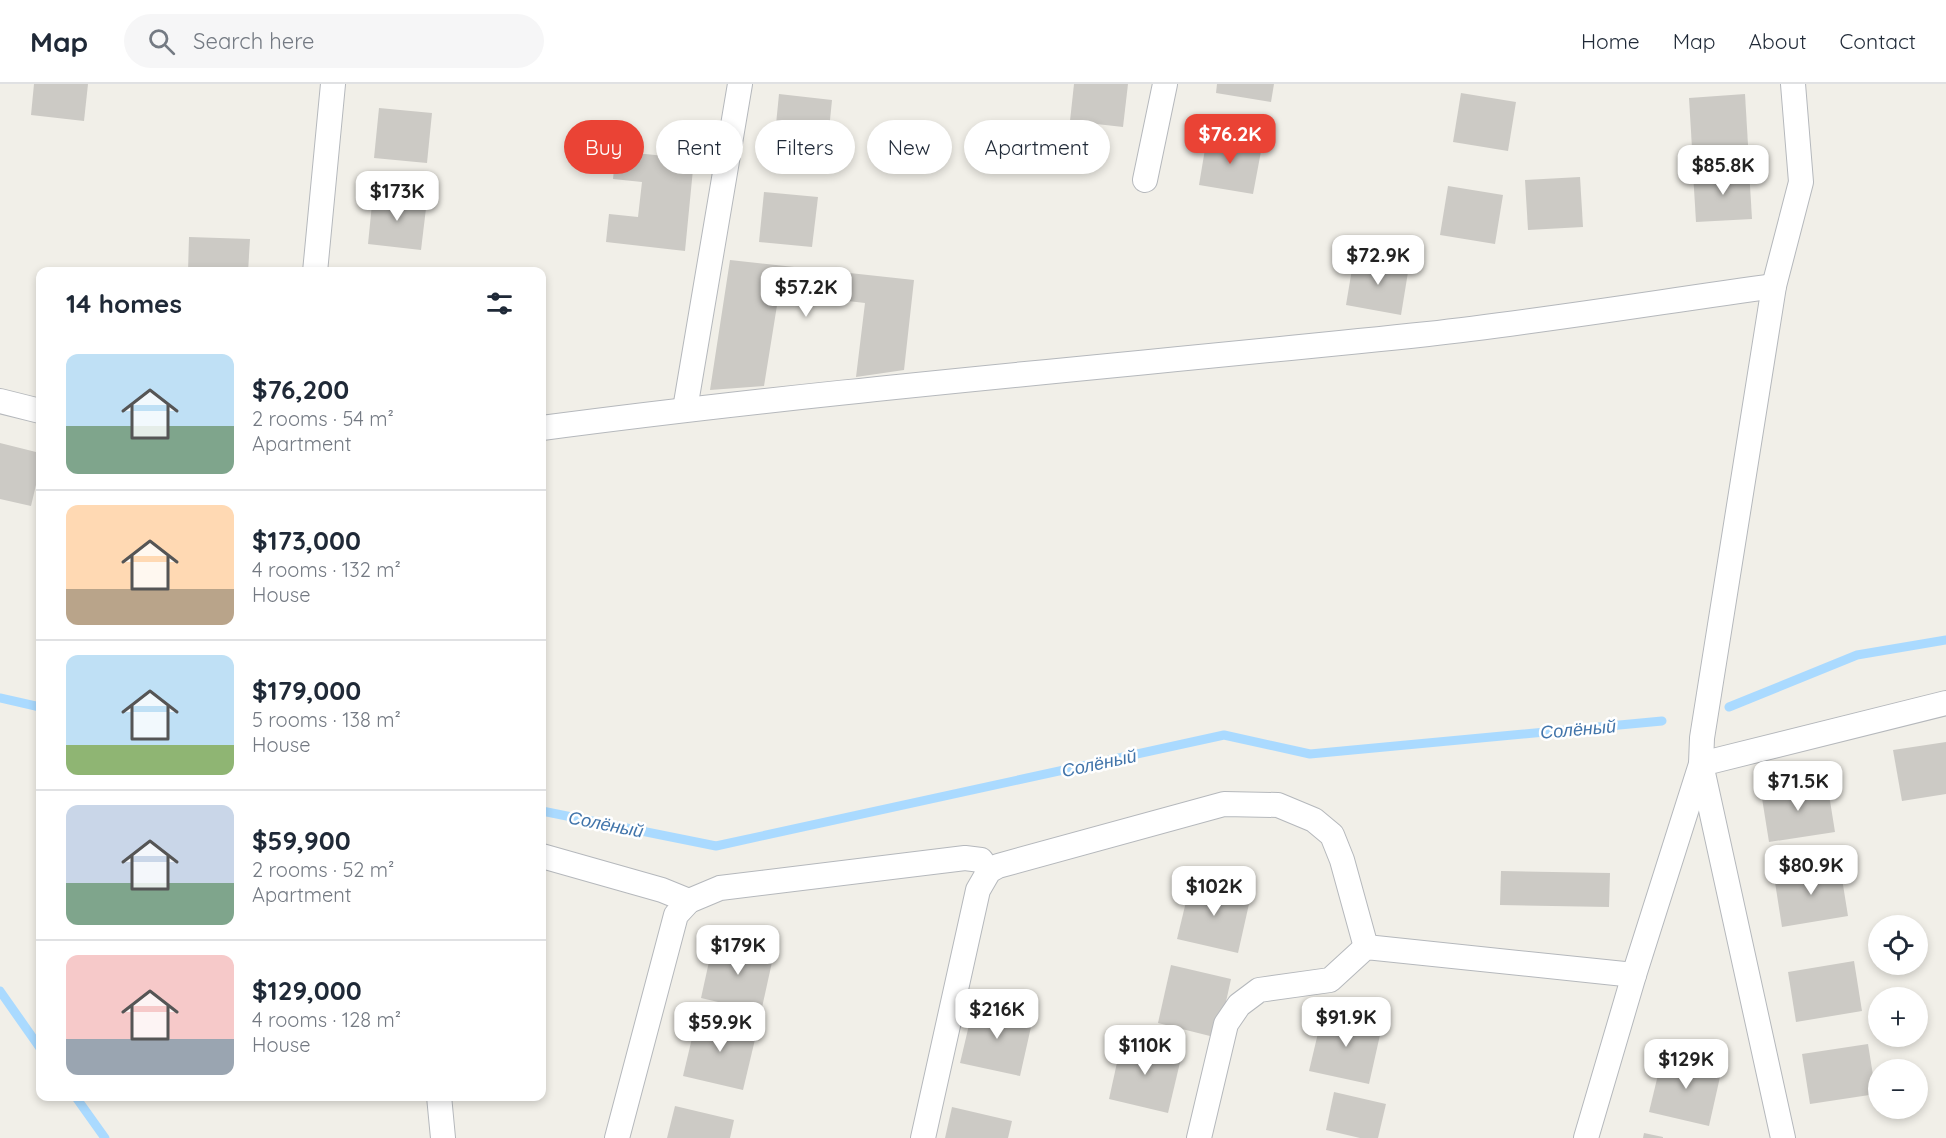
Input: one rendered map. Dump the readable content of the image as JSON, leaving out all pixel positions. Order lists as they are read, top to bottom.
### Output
{
  "water": ["Солёный"],
  "page": {
    "header": "Map",
    "search": "Search here",
    "nav": [
      "Home",
      "Map",
      "About",
      "Contact"
    ],
    "price": [
      "$76.2K",
      "$85.8K",
      "$173K",
      "$72.9K",
      "$57.2K",
      "$71.5K",
      "$80.9K",
      "$102K",
      "$179K",
      "$216K",
      "$91.9K",
      "$59.9K",
      "$110K",
      "$129K"
    ],
    "chip": [
      "Buy",
      "Rent",
      "Filters",
      "New",
      "Apartment"
    ],
    "heading": "14 homes",
    "list": [
      {
        "name": "$76,200",
        "note": "2 rooms · 54 m² · Apartment"
      },
      {
        "name": "$173,000",
        "note": "4 rooms · 132 m² · House"
      },
      {
        "name": "$179,000",
        "note": "5 rooms · 138 m² · House"
      },
      {
        "name": "$59,900",
        "note": "2 rooms · 52 m² · Apartment"
      },
      {
        "name": "$129,000",
        "note": "4 rooms · 128 m² · House"
      }
    ],
    "map_buttons": ["+", "−"]
  }
}
